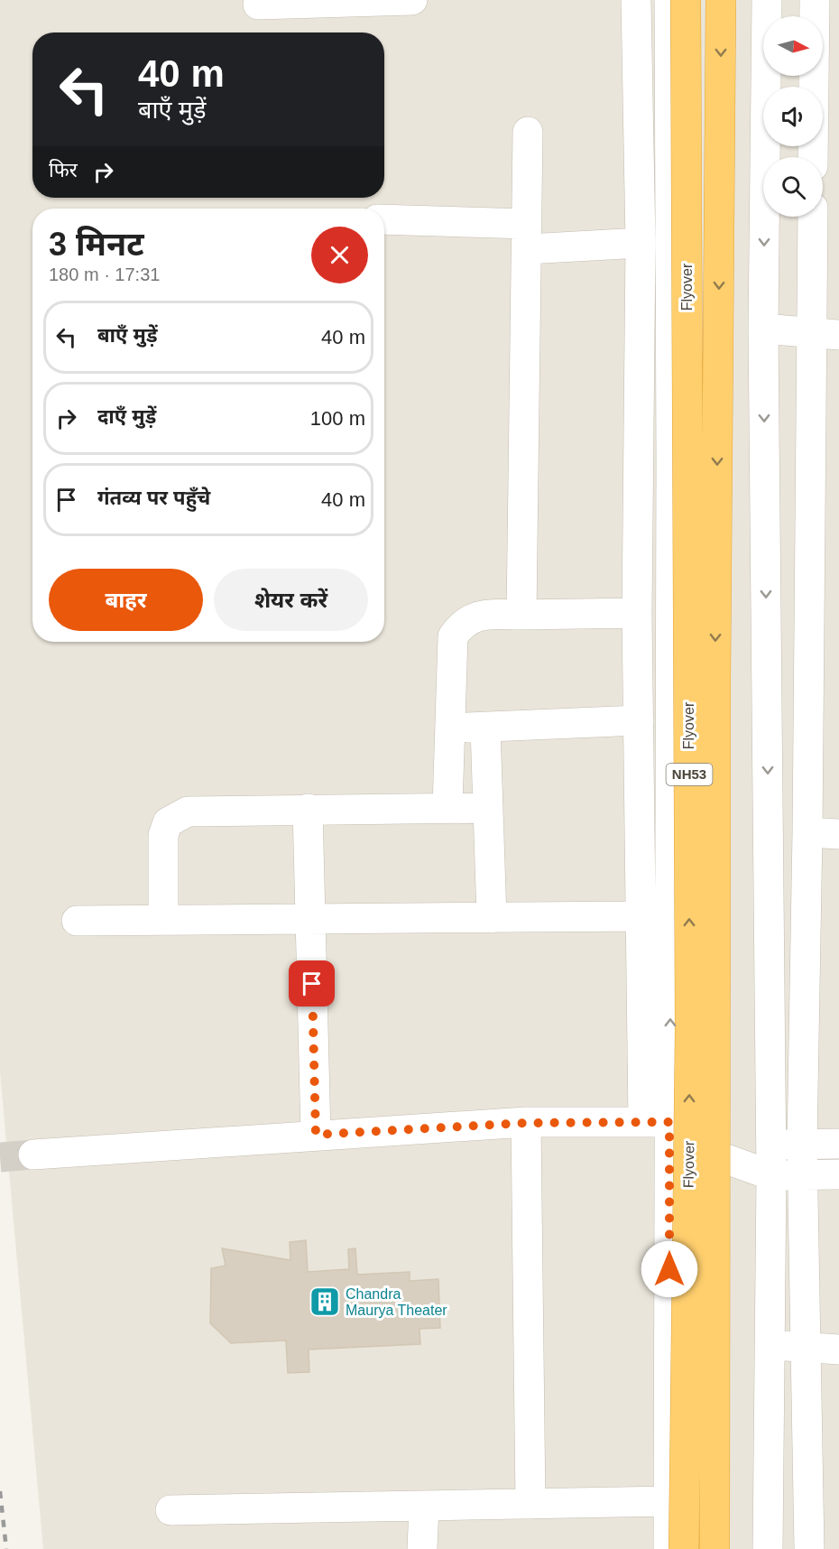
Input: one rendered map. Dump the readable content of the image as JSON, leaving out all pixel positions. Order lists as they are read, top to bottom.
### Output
{
  "streets": {
    "highway": ["Flyover", "NH53"]
  },
  "places": {
    "building": ["Chandra Maurya Theater"]
  },
  "north": "right",
  "page": {
    "turn": ["40 m", "बाएँ मुड़ें"],
    "then": "फिर",
    "heading": ["3 मिनट", "180 m · 17:31"],
    "list": [
      {
        "name": "बाएँ मुड़ें",
        "value": "40 m"
      },
      {
        "name": "दाएँ मुड़ें",
        "value": "100 m"
      },
      {
        "name": "गंतव्य पर पहुँचे",
        "value": "40 m"
      }
    ],
    "buttons": ["बाहर", "शेयर करें"]
  }
}
